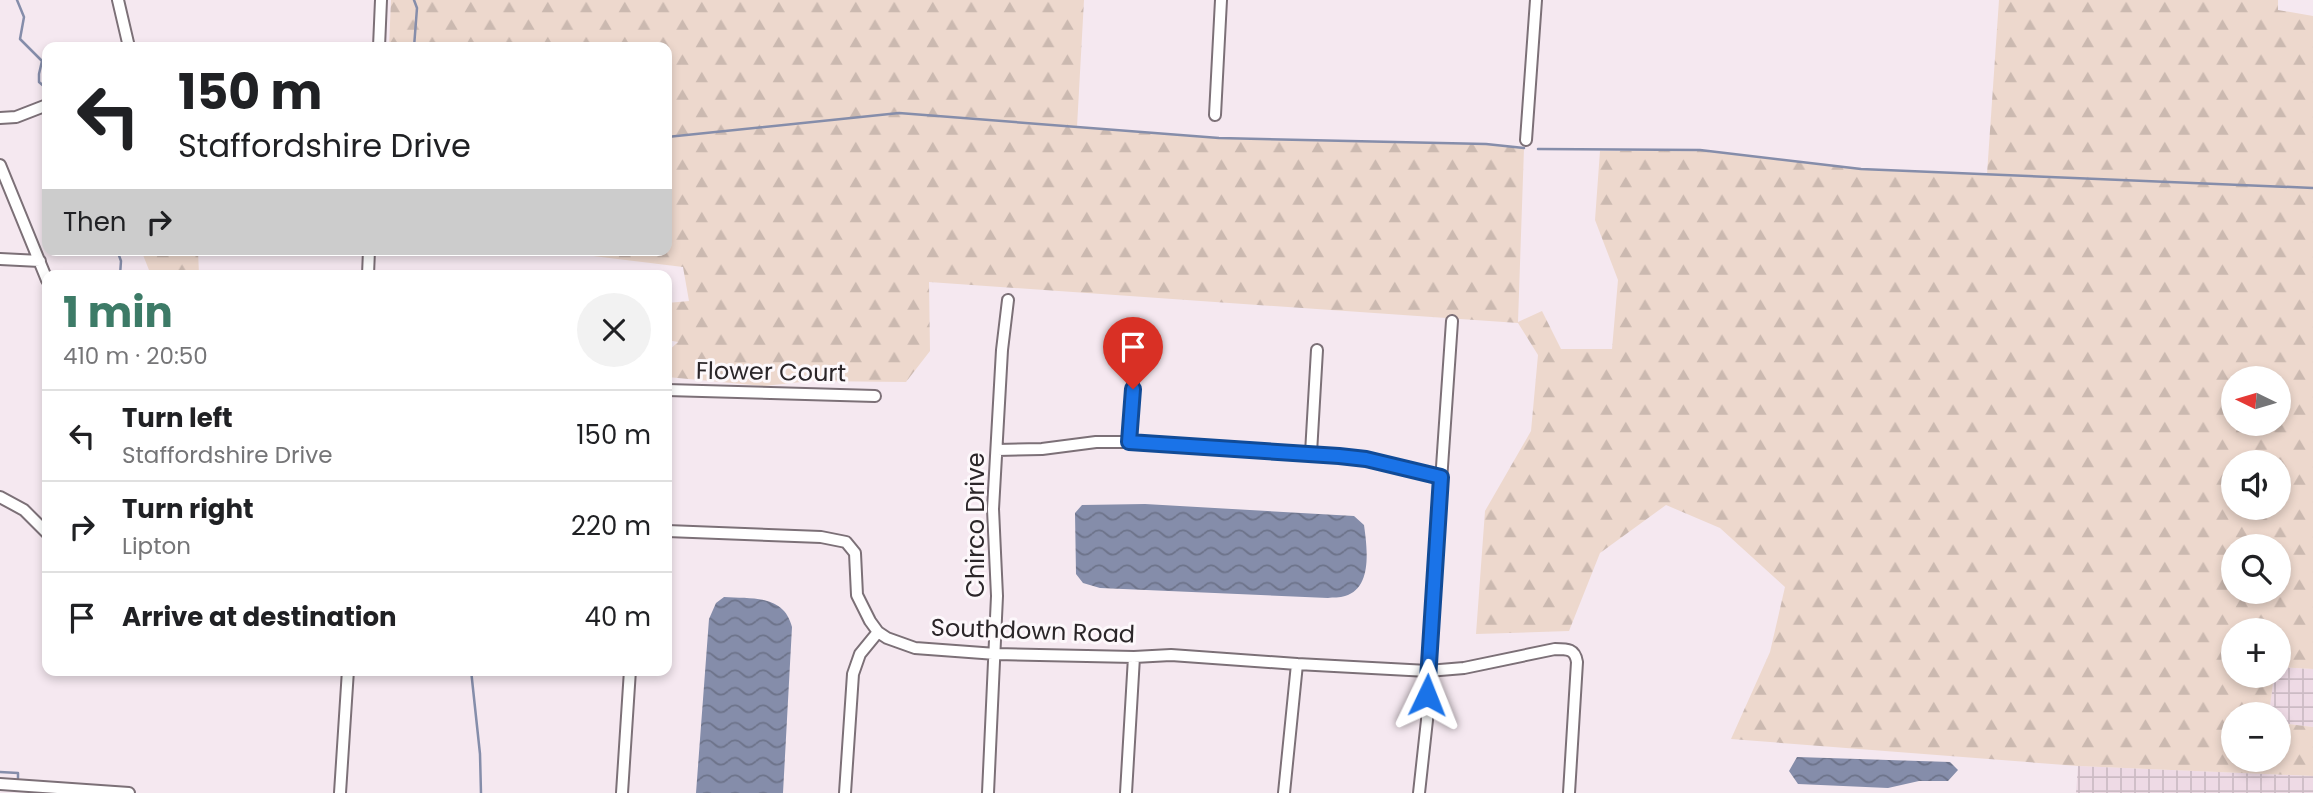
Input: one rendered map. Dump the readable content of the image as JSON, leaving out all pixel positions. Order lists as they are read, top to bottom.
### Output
{
  "streets": {
    "street": ["Flower Court", "Chirco Drive", "Southdown Road"]
  },
  "crossings": [
    ["Chirco Drive", "Southdown Road"]
  ],
  "north": "left",
  "page": {
    "turn": ["150 m", "Staffordshire Drive"],
    "then": "Then",
    "heading": ["1 min", "410 m · 20:50"],
    "map_buttons": ["+", "−"],
    "list": [
      {
        "name": "Turn left",
        "note": "Staffordshire Drive",
        "value": "150 m"
      },
      {
        "name": "Turn right",
        "note": "Lipton",
        "value": "220 m"
      },
      {
        "name": "Arrive at destination",
        "value": "40 m"
      }
    ]
  }
}
